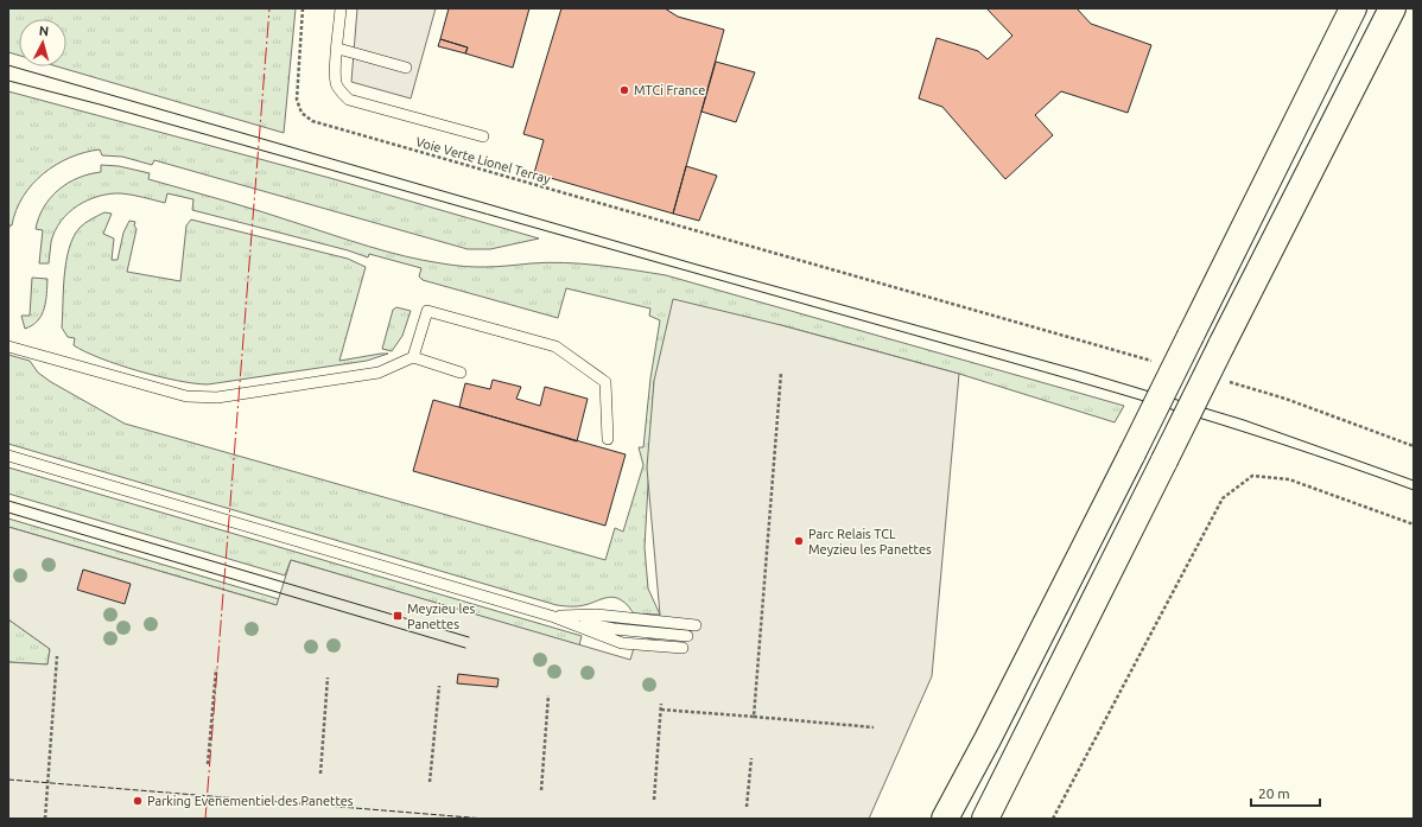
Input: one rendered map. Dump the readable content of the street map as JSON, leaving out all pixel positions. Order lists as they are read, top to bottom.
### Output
{
  "streets": {
    "path": ["Voie Verte Lionel Terray"]
  },
  "places": {
    "other": ["MTCi France", "Parc Relais TCL Meyzieu les Panettes", "Parking Evenementiel des Panettes"],
    "transit": ["Meyzieu les Panettes"]
  },
  "scale_bar": "20 m",
  "north": "top"
}
